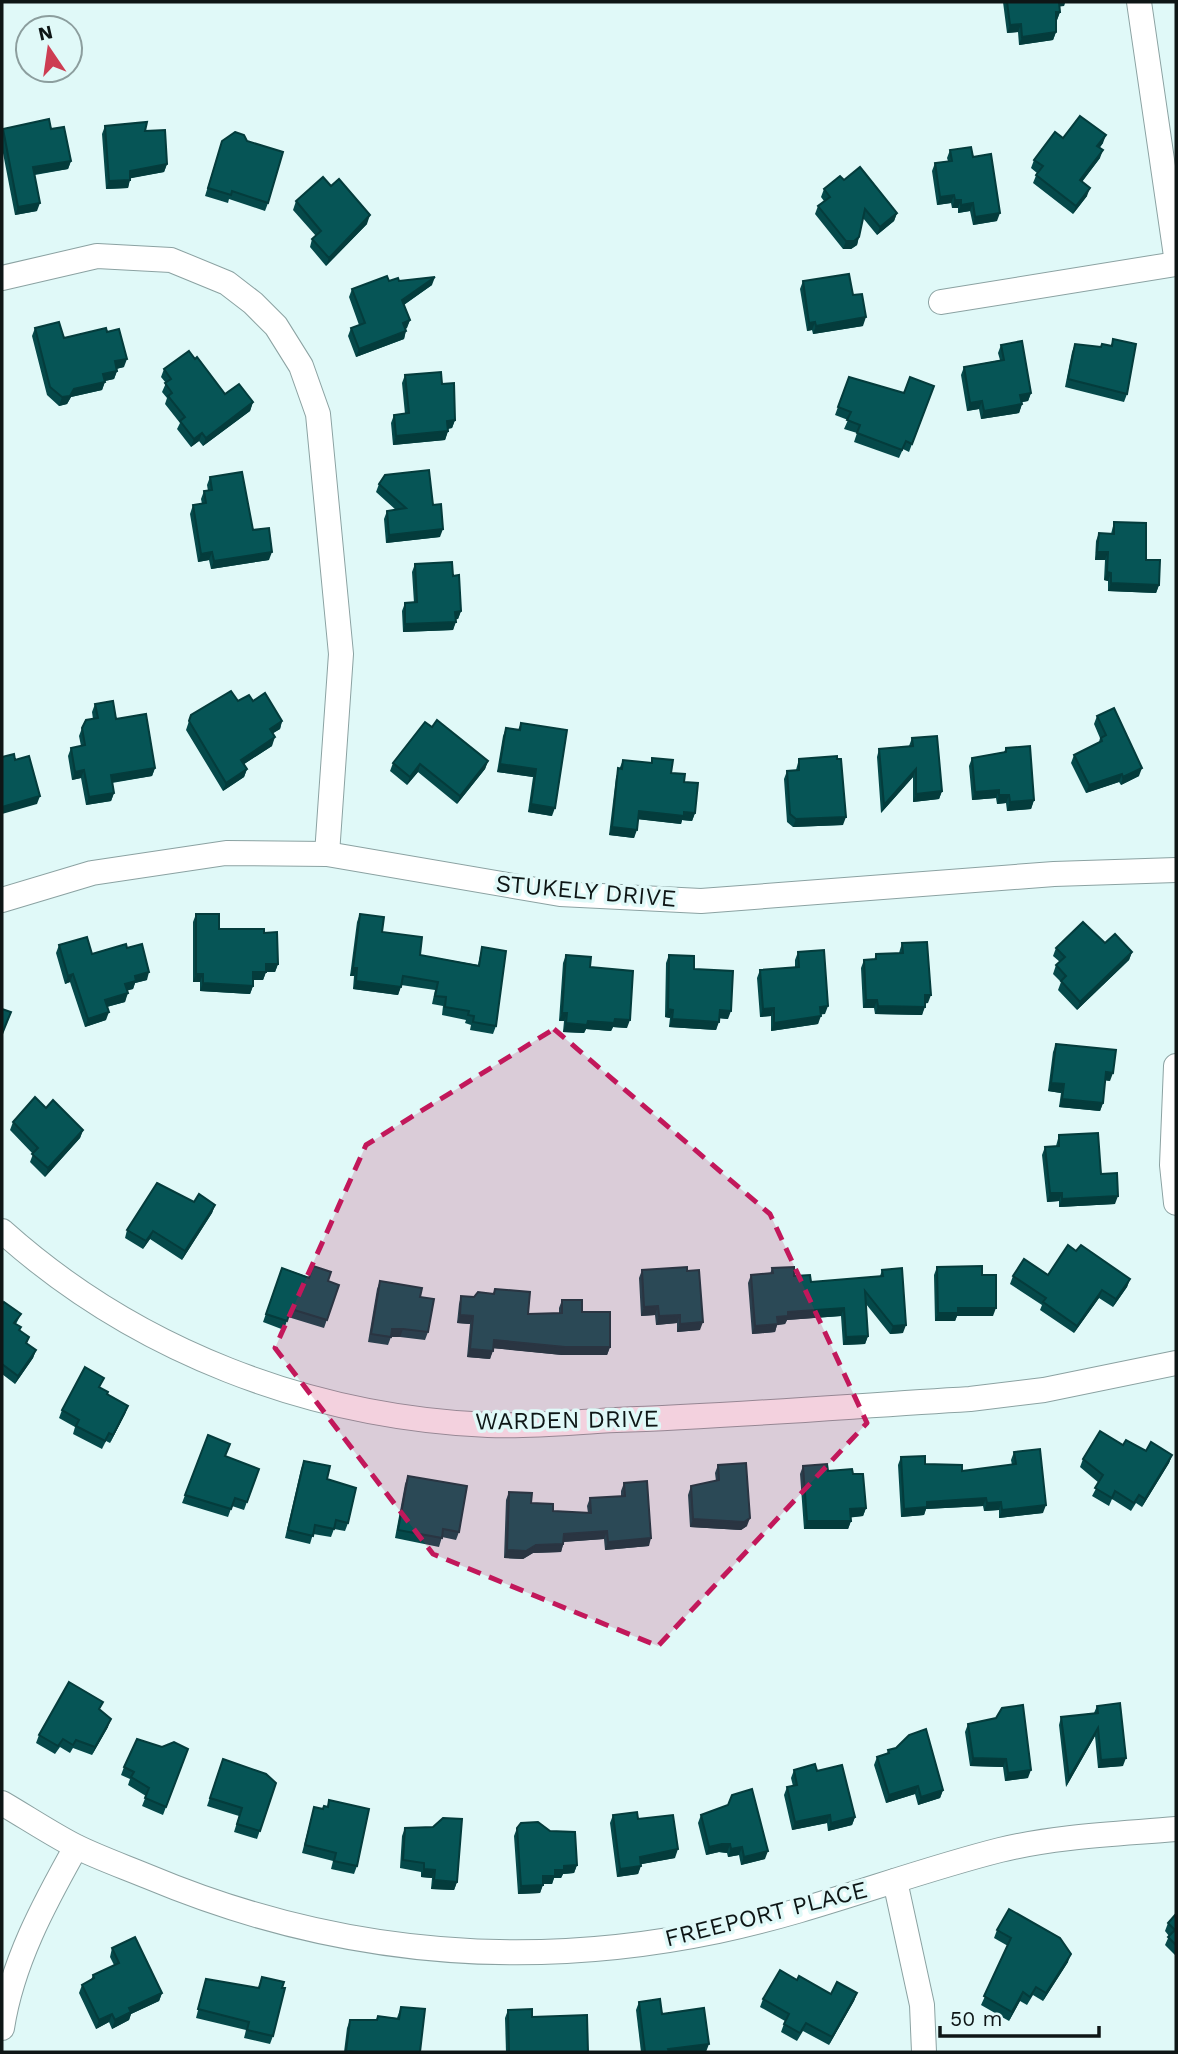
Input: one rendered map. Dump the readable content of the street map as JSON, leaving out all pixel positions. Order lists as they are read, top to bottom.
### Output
{
  "streets": {
    "street": ["STUKELY DRIVE", "WARDEN DRIVE", "FREEPORT PLACE"]
  },
  "scale_bar": "50 m",
  "north": "top"
}
